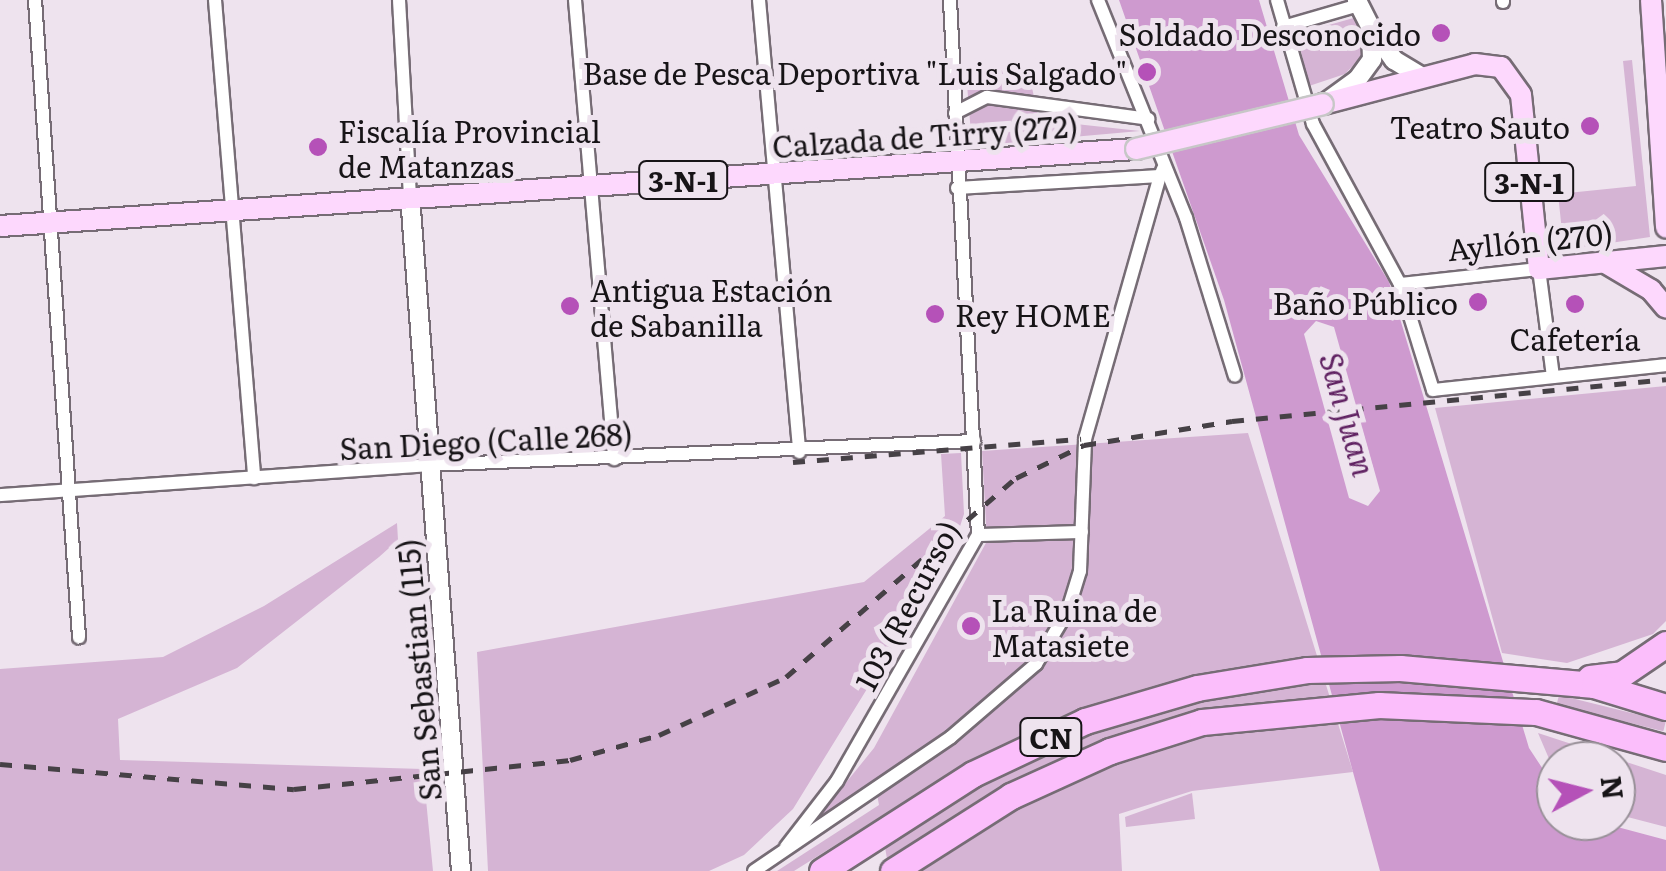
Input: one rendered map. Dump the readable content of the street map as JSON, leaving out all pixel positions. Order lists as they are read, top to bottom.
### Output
{
  "streets": {
    "highway": ["CN"],
    "main road": [
      "Calzada de Tirry (272)",
      "3-N-1",
      "Ayllón (270)",
      "San Sebastian (115)"
    ],
    "street": ["San Diego (Calle 268)", "103 (Recurso)"]
  },
  "crossings": [
    ["Calzada de Tirry (272)", "3-N-1"],
    ["Calzada de Tirry (272)", "103 (Recurso)"],
    ["Calzada de Tirry (272)", "San Sebastian (115)"],
    ["3-N-1", "Ayllón (270)"],
    ["San Diego (Calle 268)", "103 (Recurso)"],
    ["San Diego (Calle 268)", "San Sebastian (115)"]
  ],
  "water": ["San Juan"],
  "places": [
    "Soldado Desconocido",
    "Base de Pesca Deportiva \"Luis Salgado\"",
    "Teatro Sauto",
    "Fiscalía Provincial de Matanzas",
    "Baño Público",
    "Cafetería",
    "Antigua Estación de Sabanilla",
    "Rey HOME",
    "La Ruina de Matasiete"
  ],
  "north": "right"
}
